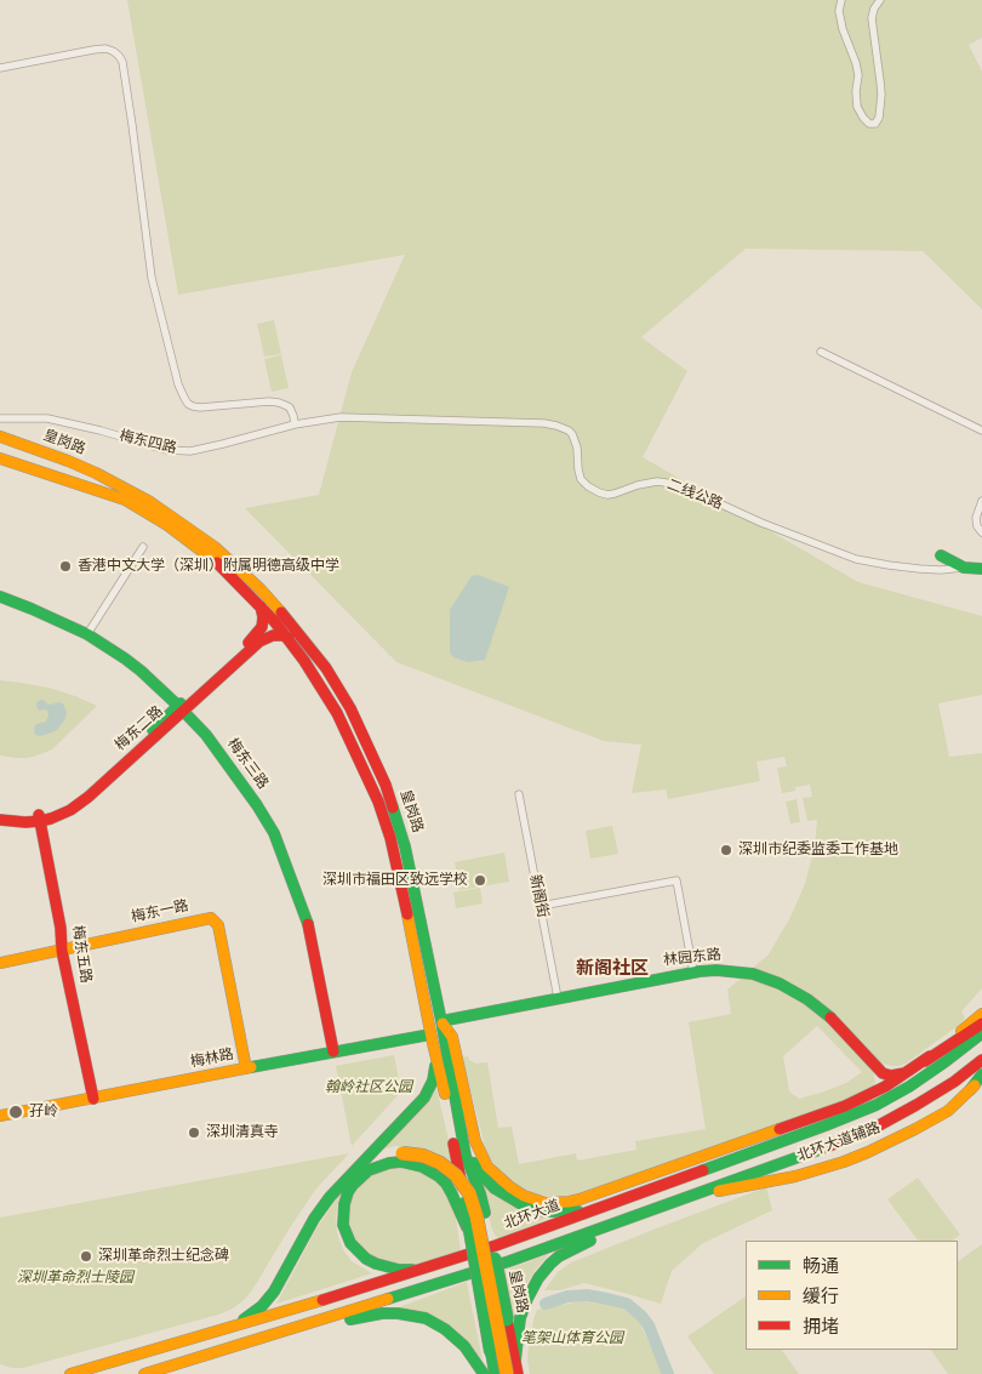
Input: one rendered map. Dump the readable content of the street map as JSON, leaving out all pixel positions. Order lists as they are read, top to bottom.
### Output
{
  "streets": {
    "main road": [
      "皇岗路",
      "梅东二路",
      "梅东三路",
      "梅东一路",
      "梅东五路",
      "林园东路",
      "梅林路",
      "北环大道辅路",
      "北环大道"
    ],
    "street": ["梅东四路", "二线公路", "新阁街"]
  },
  "crossings": [
    ["皇岗路", "梅东二路"],
    ["皇岗路", "林园东路"],
    ["皇岗路", "梅林路"],
    ["皇岗路", "北环大道辅路"],
    ["梅东四路", "二线公路"],
    ["梅东二路", "梅东三路"],
    ["梅东二路", "梅东五路"],
    ["梅东三路", "梅林路"],
    ["新阁街", "林园东路"],
    ["梅东一路", "梅东五路"],
    ["梅东一路", "梅林路"],
    ["梅东五路", "梅林路"],
    ["林园东路", "梅林路"],
    ["林园东路", "北环大道辅路"],
    ["梅林路", "北环大道辅路"],
    ["北环大道辅路", "北环大道"]
  ],
  "districts": ["新阁社区"],
  "parks": ["翰岭社区公园", "深圳革命烈士陵园", "笔架山体育公园"],
  "places": [
    "香港中文大学（深圳）附属明德高级中学",
    "深圳市纪委监委工作基地",
    "深圳市福田区致远学校",
    "孖岭",
    "深圳清真寺",
    "深圳革命烈士纪念碑"
  ],
  "legend": ["畅通", "缓行", "拥堵"]
}
